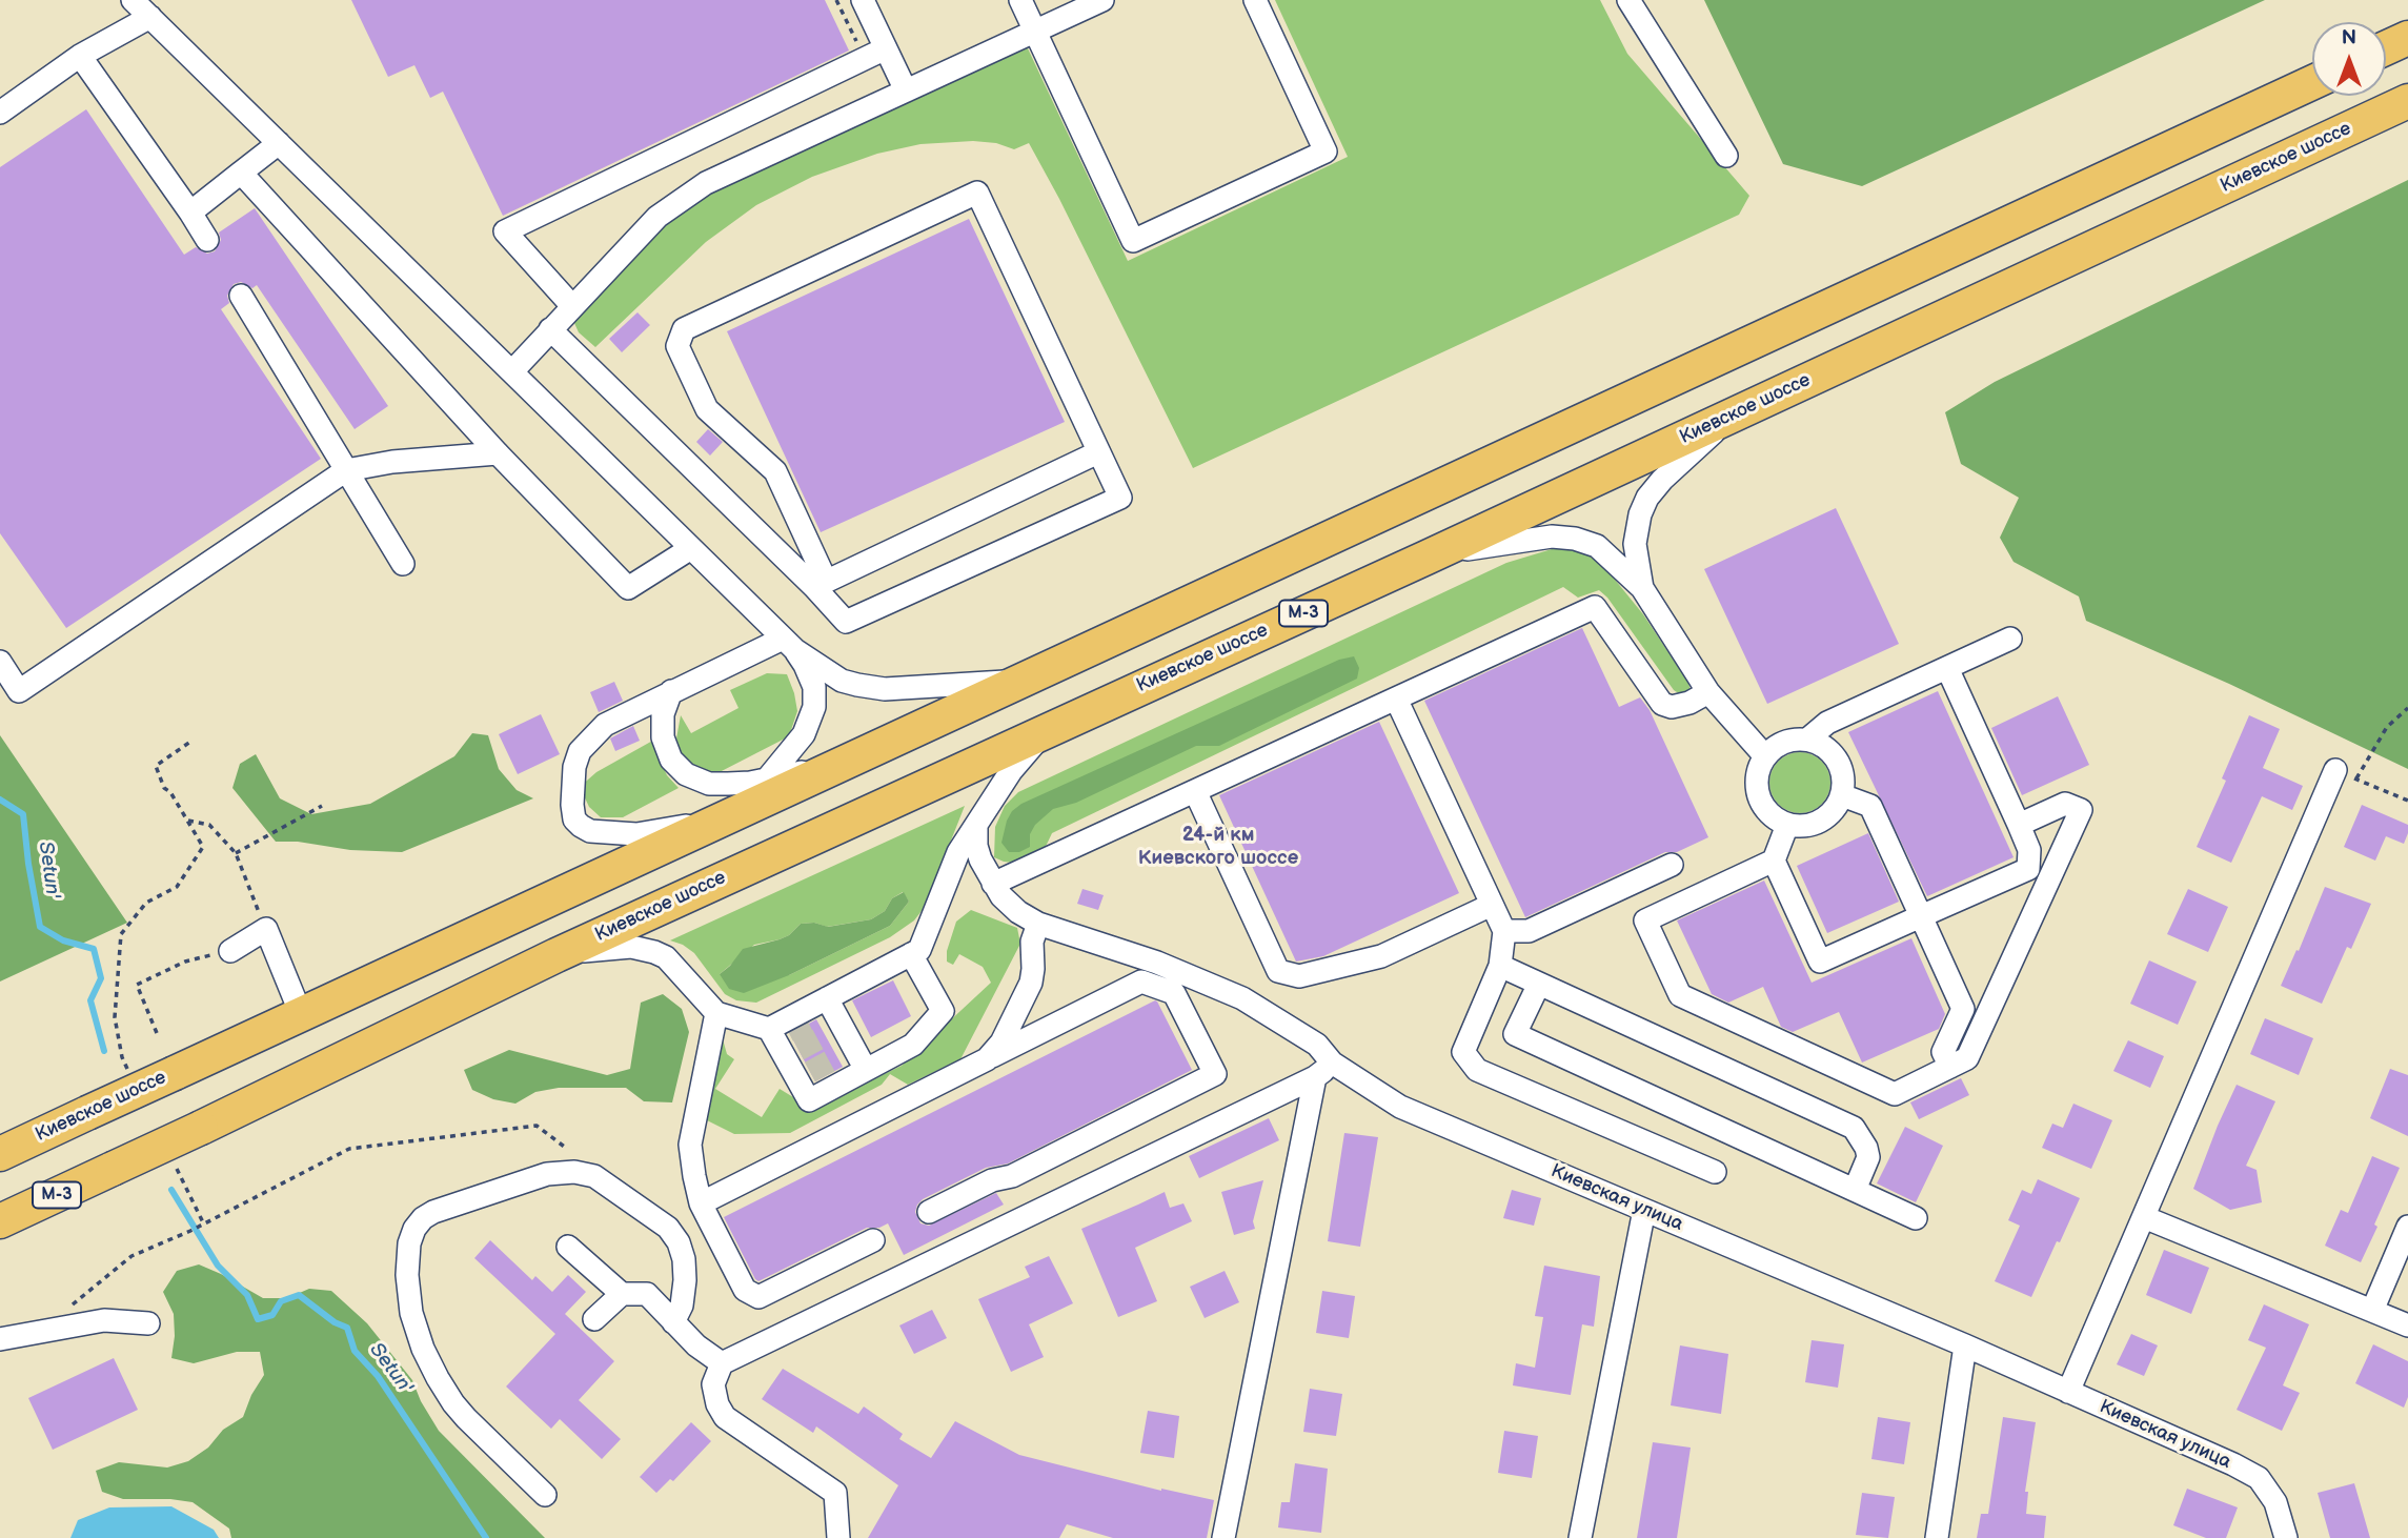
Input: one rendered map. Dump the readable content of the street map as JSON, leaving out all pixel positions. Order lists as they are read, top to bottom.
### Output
{
  "streets": {
    "highway": ["Киевское шоссе", "М-3"],
    "street": ["Киевская улица"]
  },
  "districts": ["24-й км Киевского шоссе"],
  "water": ["Setun'"],
  "north": "top"
}
